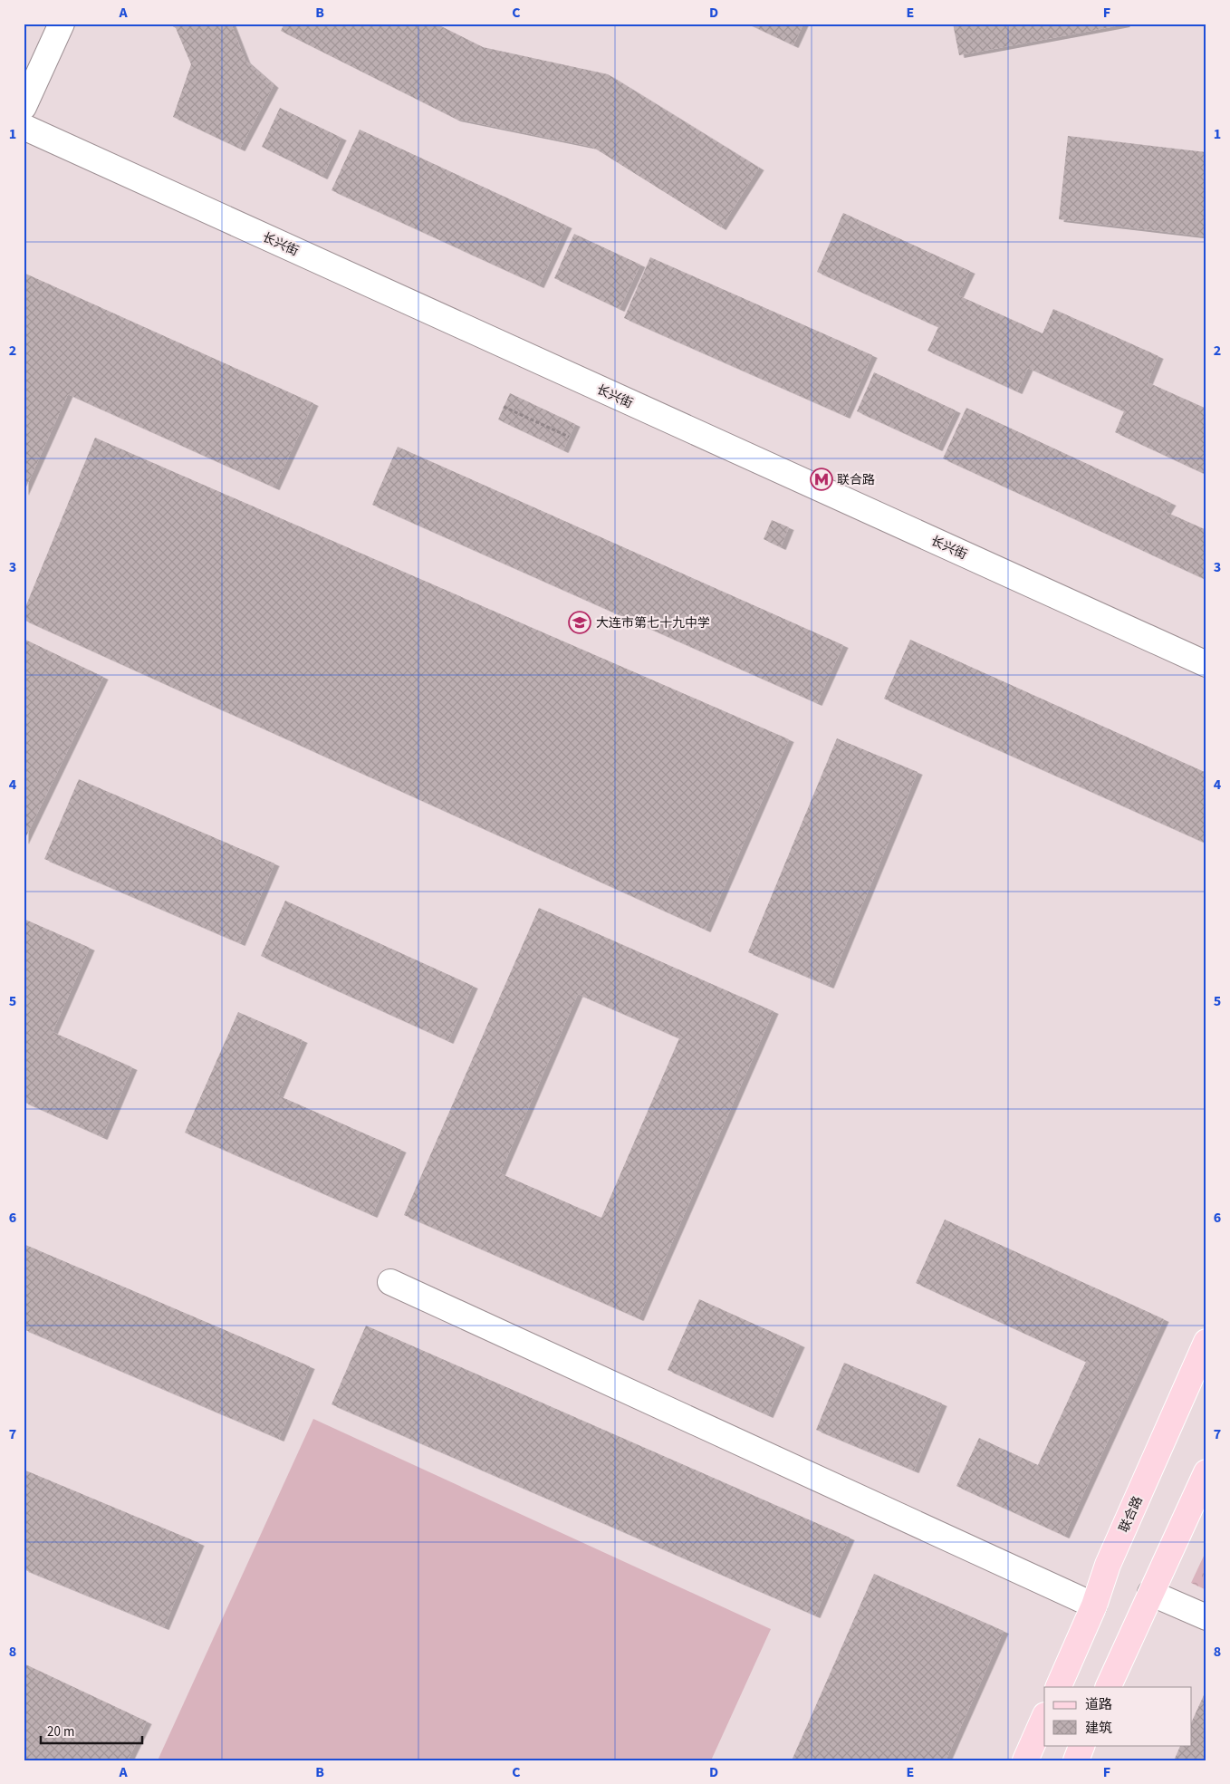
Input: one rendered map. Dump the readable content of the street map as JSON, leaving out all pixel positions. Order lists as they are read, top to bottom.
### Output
{
  "streets": {
    "main road": ["联合路"],
    "street": ["长兴街"]
  },
  "places": {
    "metro station": ["联合路"],
    "school or university": ["大连市第七十九中学"]
  },
  "legend": ["道路", "建筑"],
  "scale_bar": "20 m",
  "grid": {
    "columns": [
      "A",
      "B",
      "C",
      "D",
      "E",
      "F"
    ],
    "rows": [
      "1",
      "2",
      "3",
      "4",
      "5",
      "6",
      "7",
      "8"
    ]
  }
}
